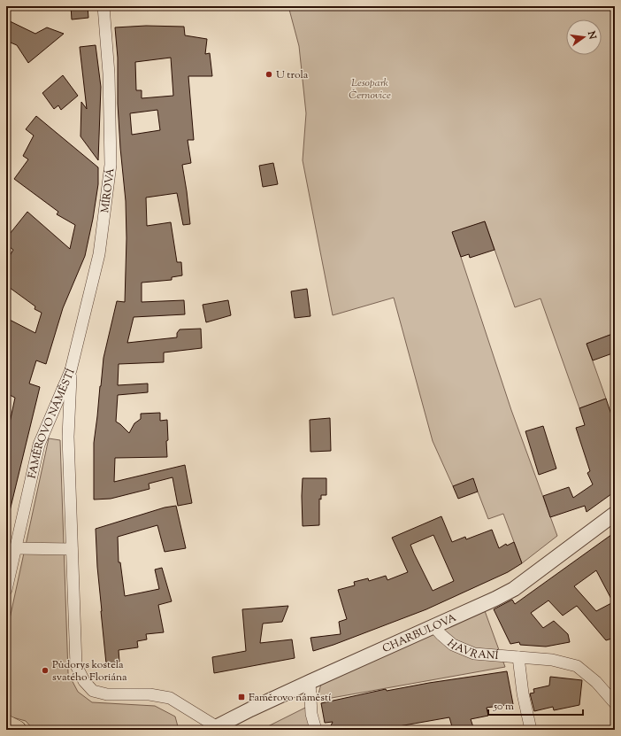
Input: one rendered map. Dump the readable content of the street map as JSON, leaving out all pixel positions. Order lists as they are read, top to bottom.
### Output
{
  "streets": {
    "street": [
      "MÍROVÁ",
      "FAMĚROVO NÁMĚSTÍ",
      "CHARBULOVA",
      "HAVRANÍ"
    ]
  },
  "crossings": [
    ["MÍROVÁ", "FAMĚROVO NÁMĚSTÍ"],
    ["FAMĚROVO NÁMĚSTÍ", "CHARBULOVA"],
    ["CHARBULOVA", "HAVRANÍ"]
  ],
  "parks": ["Lesopark Černovice"],
  "places": {
    "other": ["U trola", "Půdorys kostela svatého Floriána"],
    "transit": ["Faměrovo náměstí"]
  },
  "scale_bar": "50 m",
  "north": "right"
}
